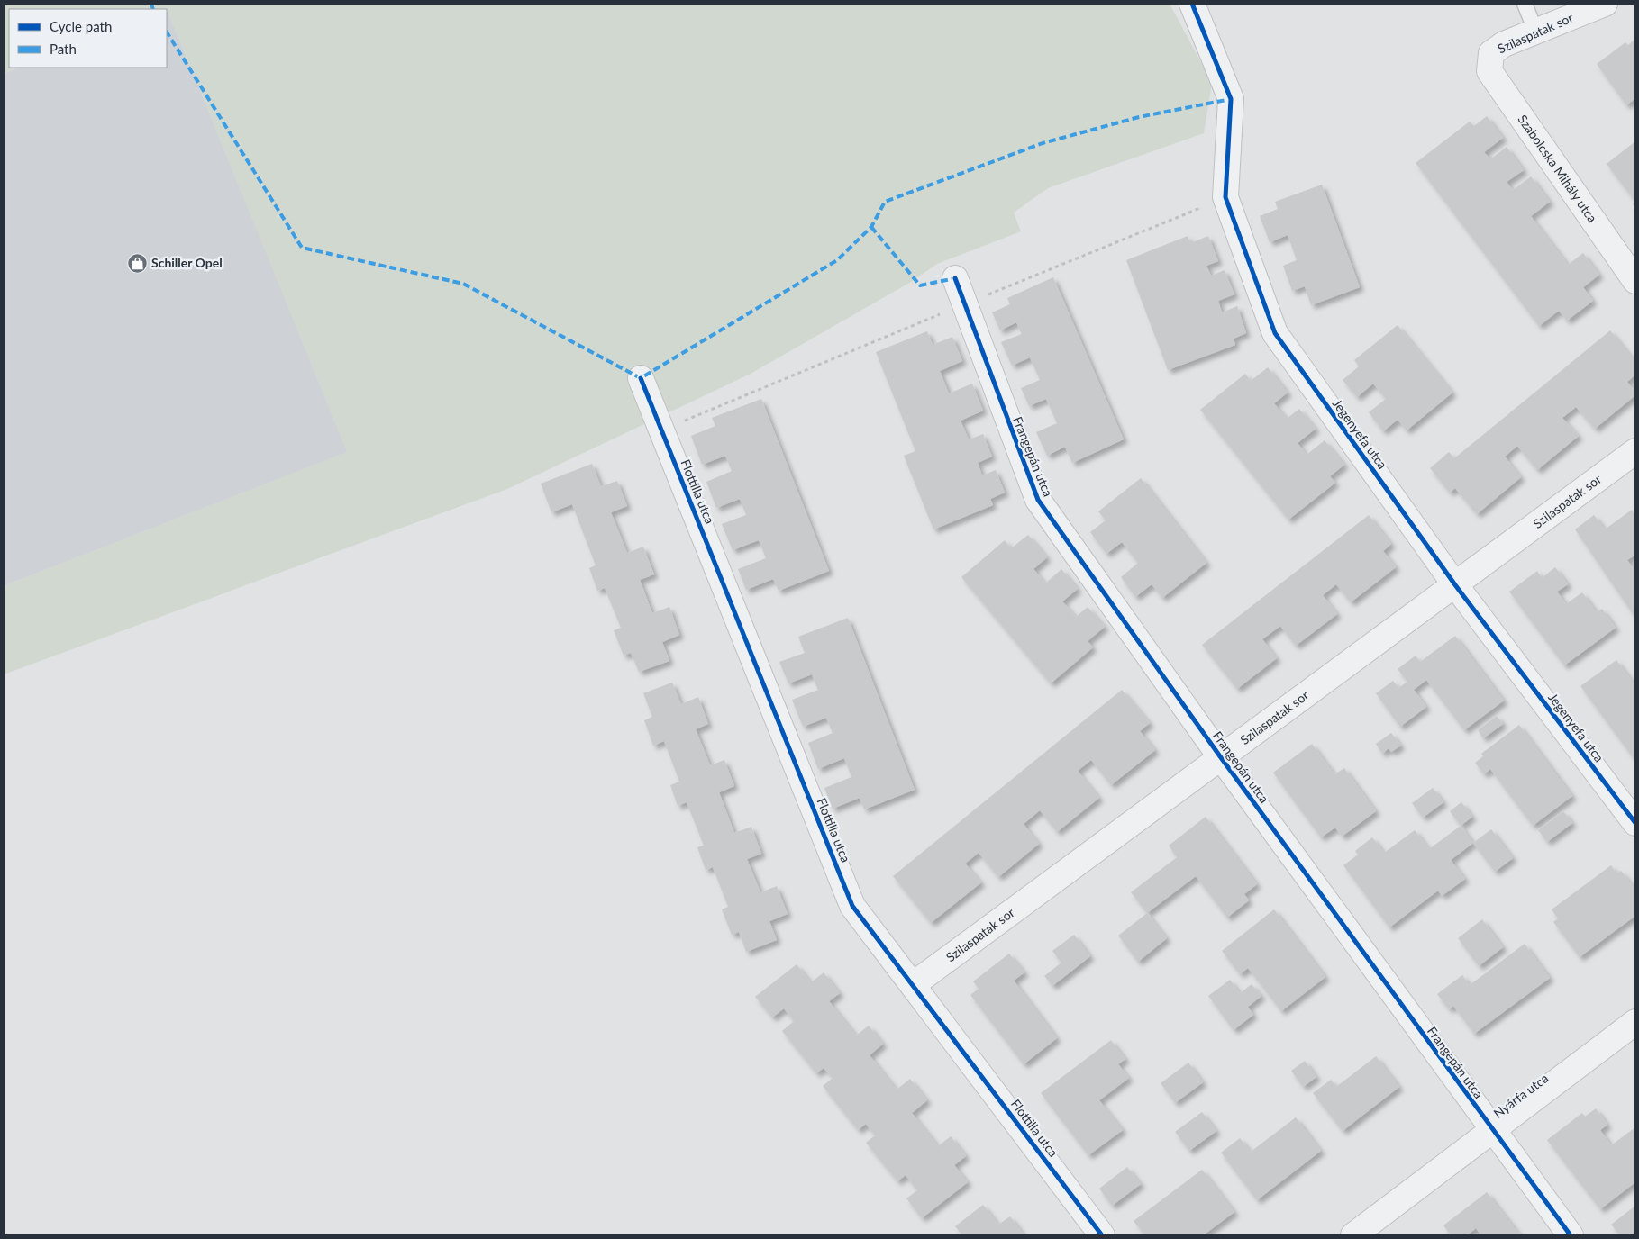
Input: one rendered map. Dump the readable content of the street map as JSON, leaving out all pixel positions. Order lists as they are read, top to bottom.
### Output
{
  "streets": {
    "street": [
      "Szilaspatak sor",
      "Szabolcska Mihály utca",
      "Jegenyefa utca",
      "Frangepán utca",
      "Flottilla utca",
      "Nyárfa utca"
    ]
  },
  "crossings": [
    ["Szilaspatak sor", "Szabolcska Mihály utca"],
    ["Szilaspatak sor", "Jegenyefa utca"],
    ["Szilaspatak sor", "Frangepán utca"],
    ["Szilaspatak sor", "Flottilla utca"],
    ["Frangepán utca", "Nyárfa utca"]
  ],
  "places": {
    "shop": ["Schiller Opel"]
  },
  "legend": ["Cycle path", "Path"]
}
